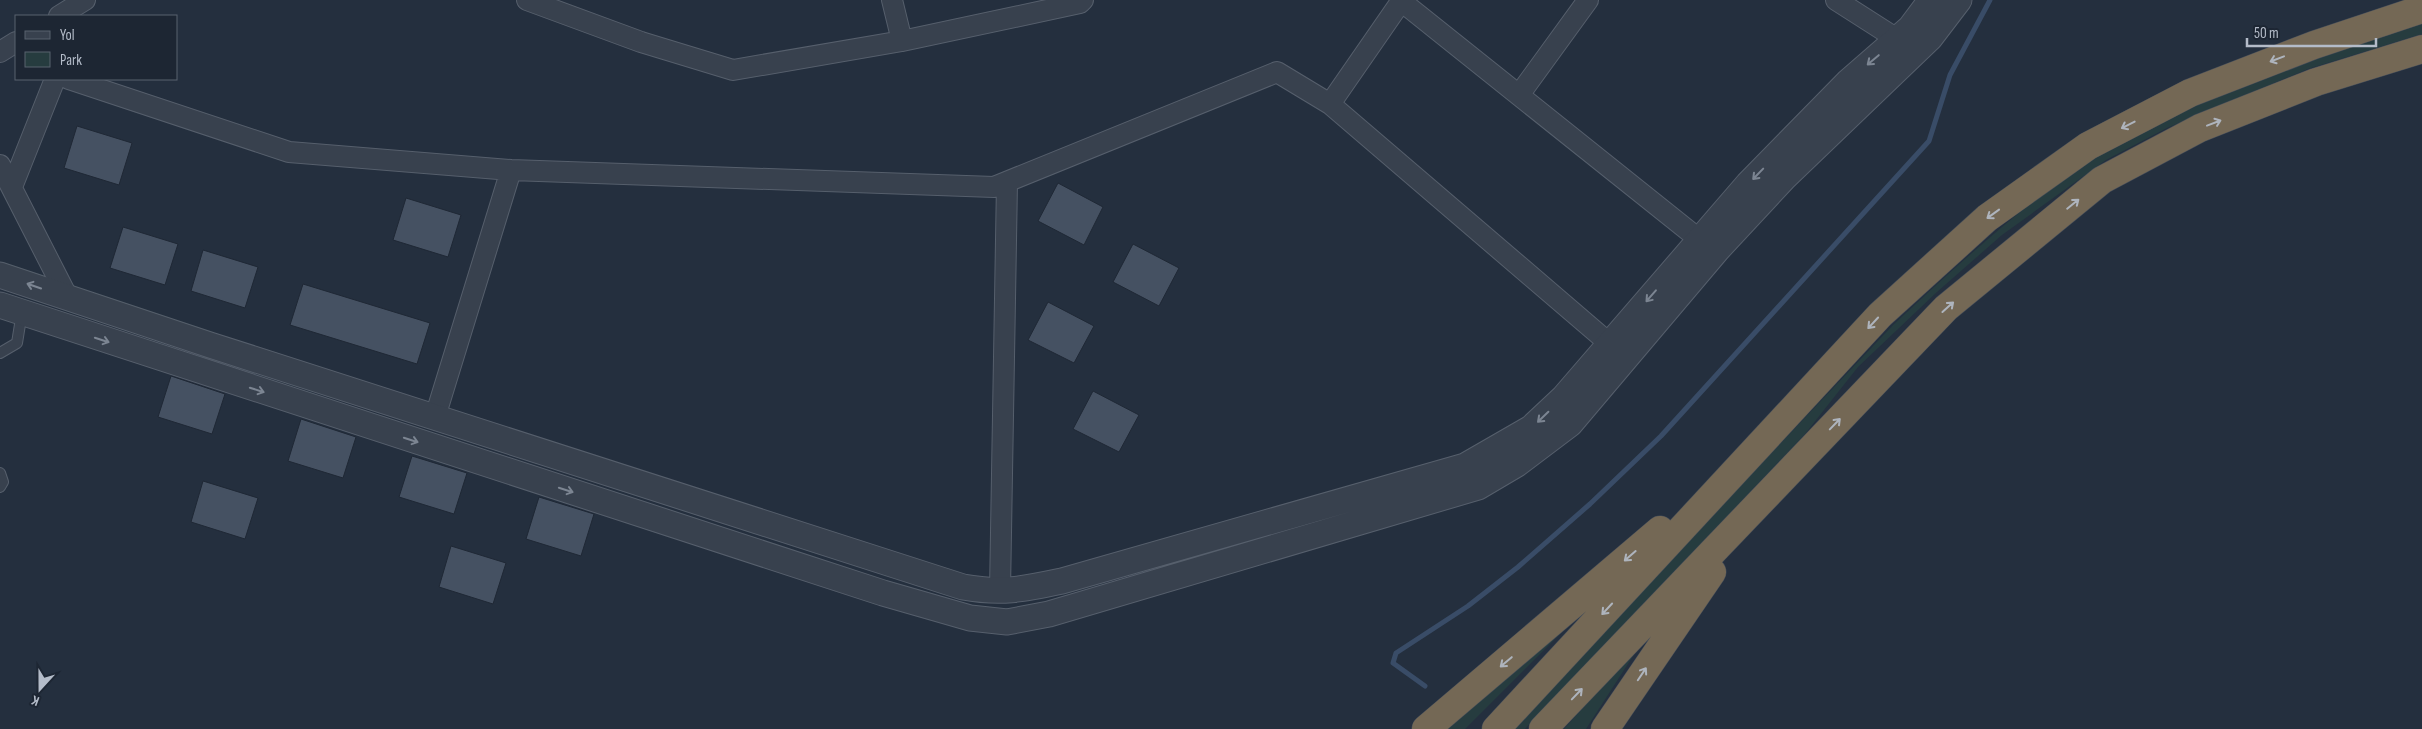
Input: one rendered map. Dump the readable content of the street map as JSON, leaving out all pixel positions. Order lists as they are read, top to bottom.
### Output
{
  "legend": ["Yol", "Park"],
  "scale_bar": "50 m",
  "north": "bottom"
}
